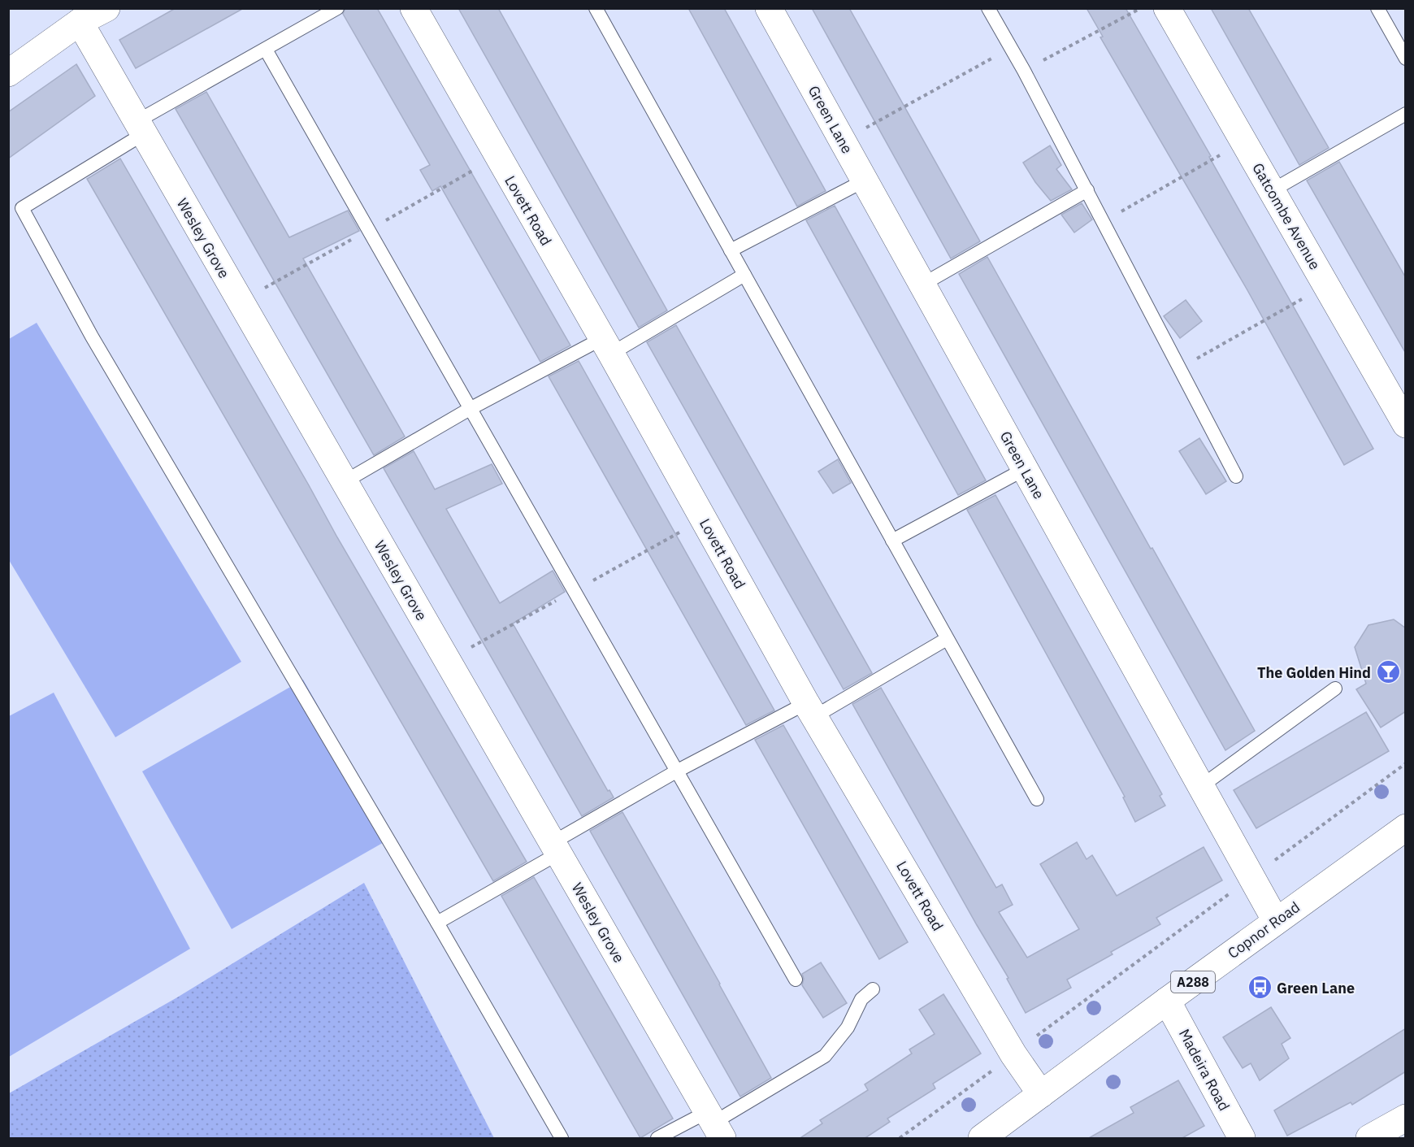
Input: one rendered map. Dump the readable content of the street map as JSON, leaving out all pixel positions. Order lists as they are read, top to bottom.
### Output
{
  "streets": {
    "street": [
      "Green Lane",
      "Lovett Road",
      "Gatcombe Avenue",
      "Wesley Grove",
      "Copnor Road",
      "A288",
      "Madeira Road"
    ]
  },
  "crossings": [
    ["Green Lane", "Copnor Road"],
    ["Lovett Road", "Copnor Road"],
    ["Copnor Road", "Madeira Road"]
  ],
  "places": {
    "bar": ["The Golden Hind"],
    "bus stop": ["Green Lane"]
  }
}
